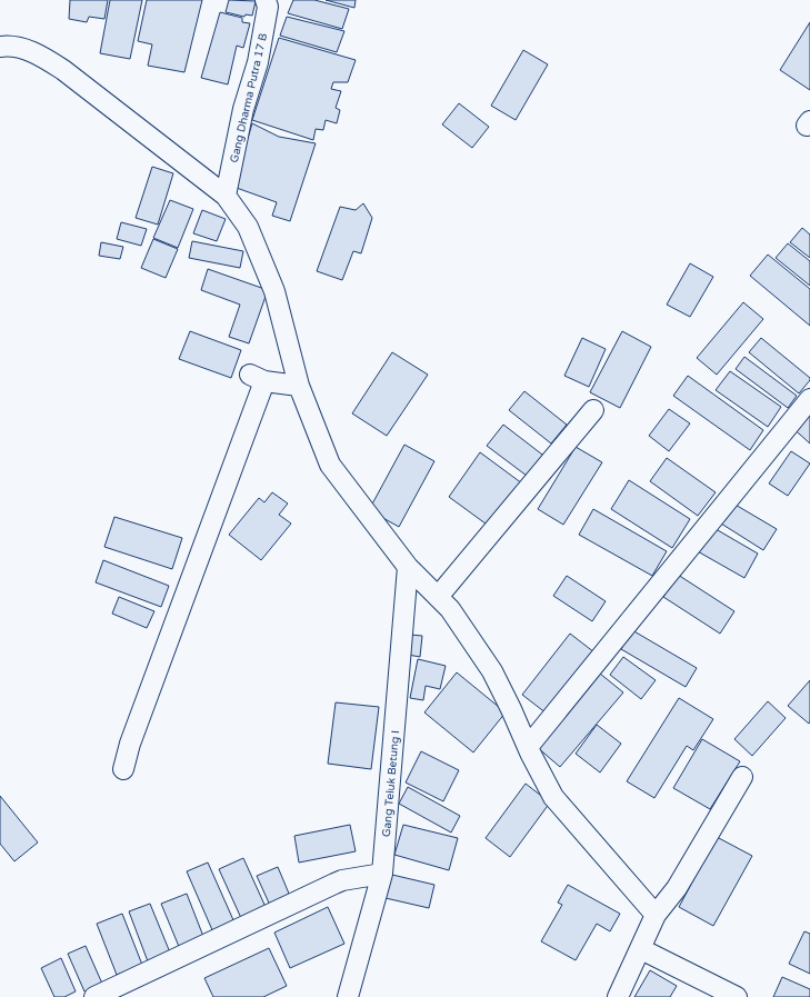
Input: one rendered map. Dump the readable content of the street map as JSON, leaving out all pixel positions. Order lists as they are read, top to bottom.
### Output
{
  "streets": {
    "street": ["Gang Dharma Putra 17 B", "Gang Teluk Betung I"]
  }
}
